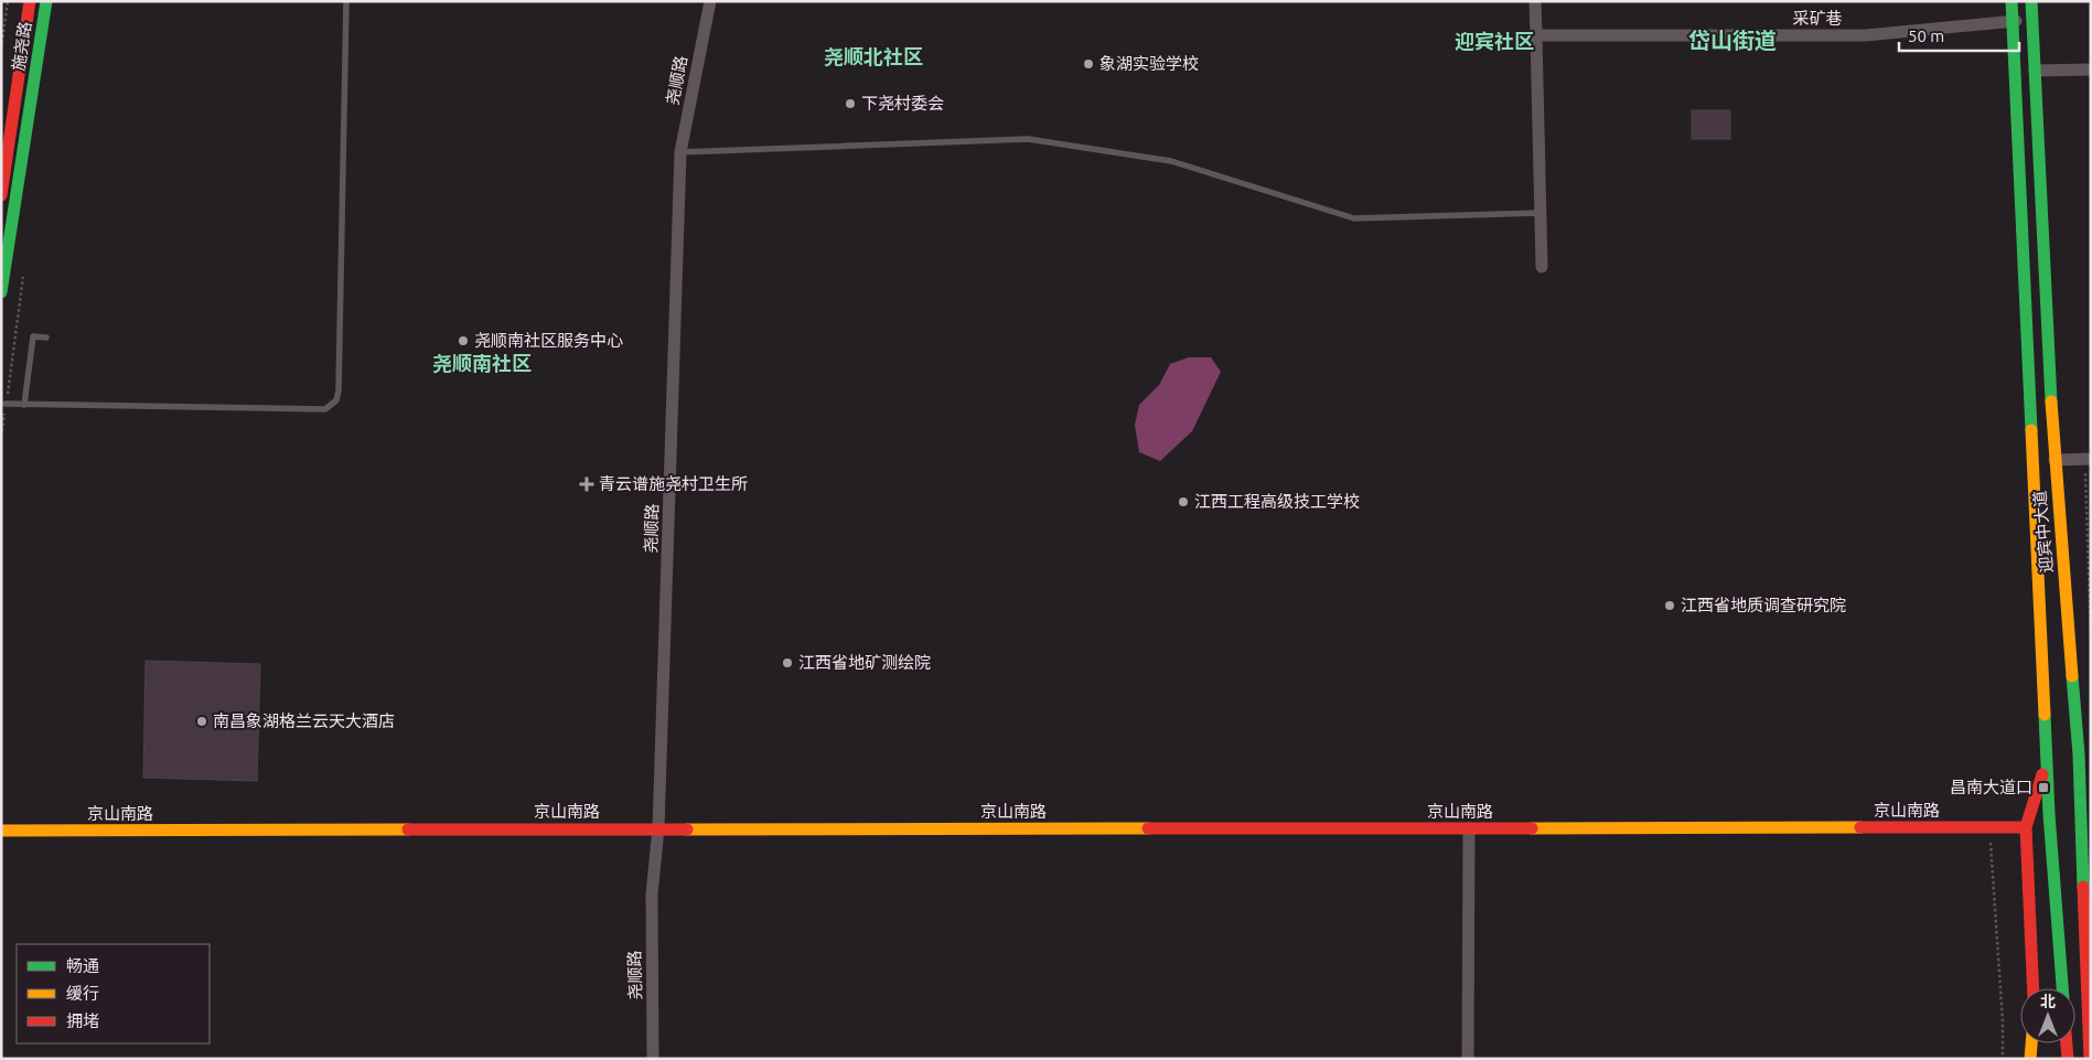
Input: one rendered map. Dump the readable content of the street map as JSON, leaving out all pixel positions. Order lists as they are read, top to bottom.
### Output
{
  "streets": {
    "main road": ["施尧路", "迎宾中大道", "京山南路"],
    "street": ["采矿巷", "尧顺路"]
  },
  "crossings": [
    ["采矿巷", "迎宾中大道"],
    ["尧顺路", "京山南路"]
  ],
  "districts": [
    "岱山街道",
    "迎宾社区",
    "尧顺北社区",
    "尧顺南社区"
  ],
  "places": {
    "other": [
      "象湖实验学校",
      "下尧村委会",
      "尧顺南社区服务中心",
      "江西工程高级技工学校",
      "江西省地质调查研究院",
      "江西省地矿测绘院",
      "南昌象湖格兰云天大酒店"
    ],
    "health": ["青云谱施尧村卫生所"],
    "transit": ["昌南大道口"]
  },
  "legend": ["畅通", "缓行", "拥堵"],
  "scale_bar": "50 m",
  "north": "top"
}
